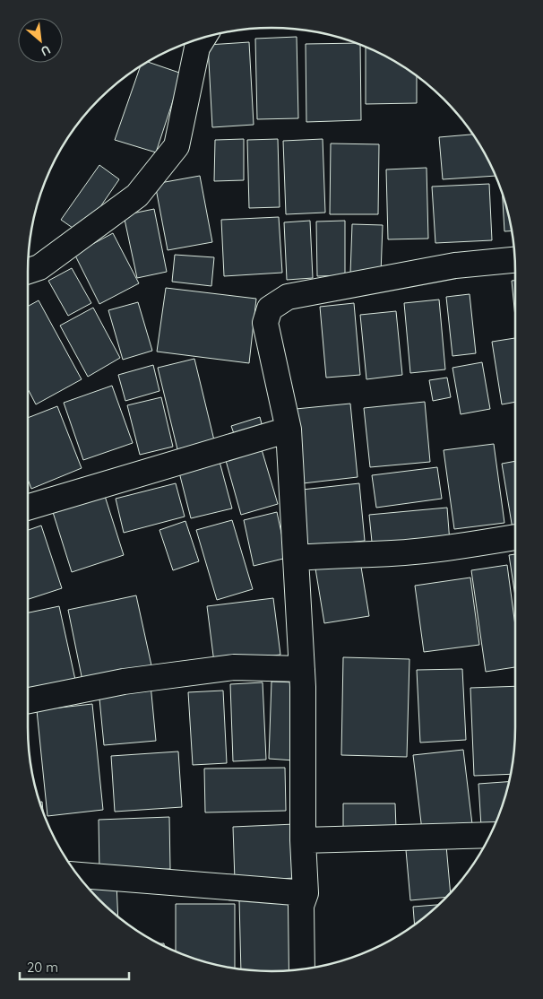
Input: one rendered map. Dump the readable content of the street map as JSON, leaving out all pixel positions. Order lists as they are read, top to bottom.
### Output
{
  "scale_bar": "20 m",
  "north": "bottom right"
}
